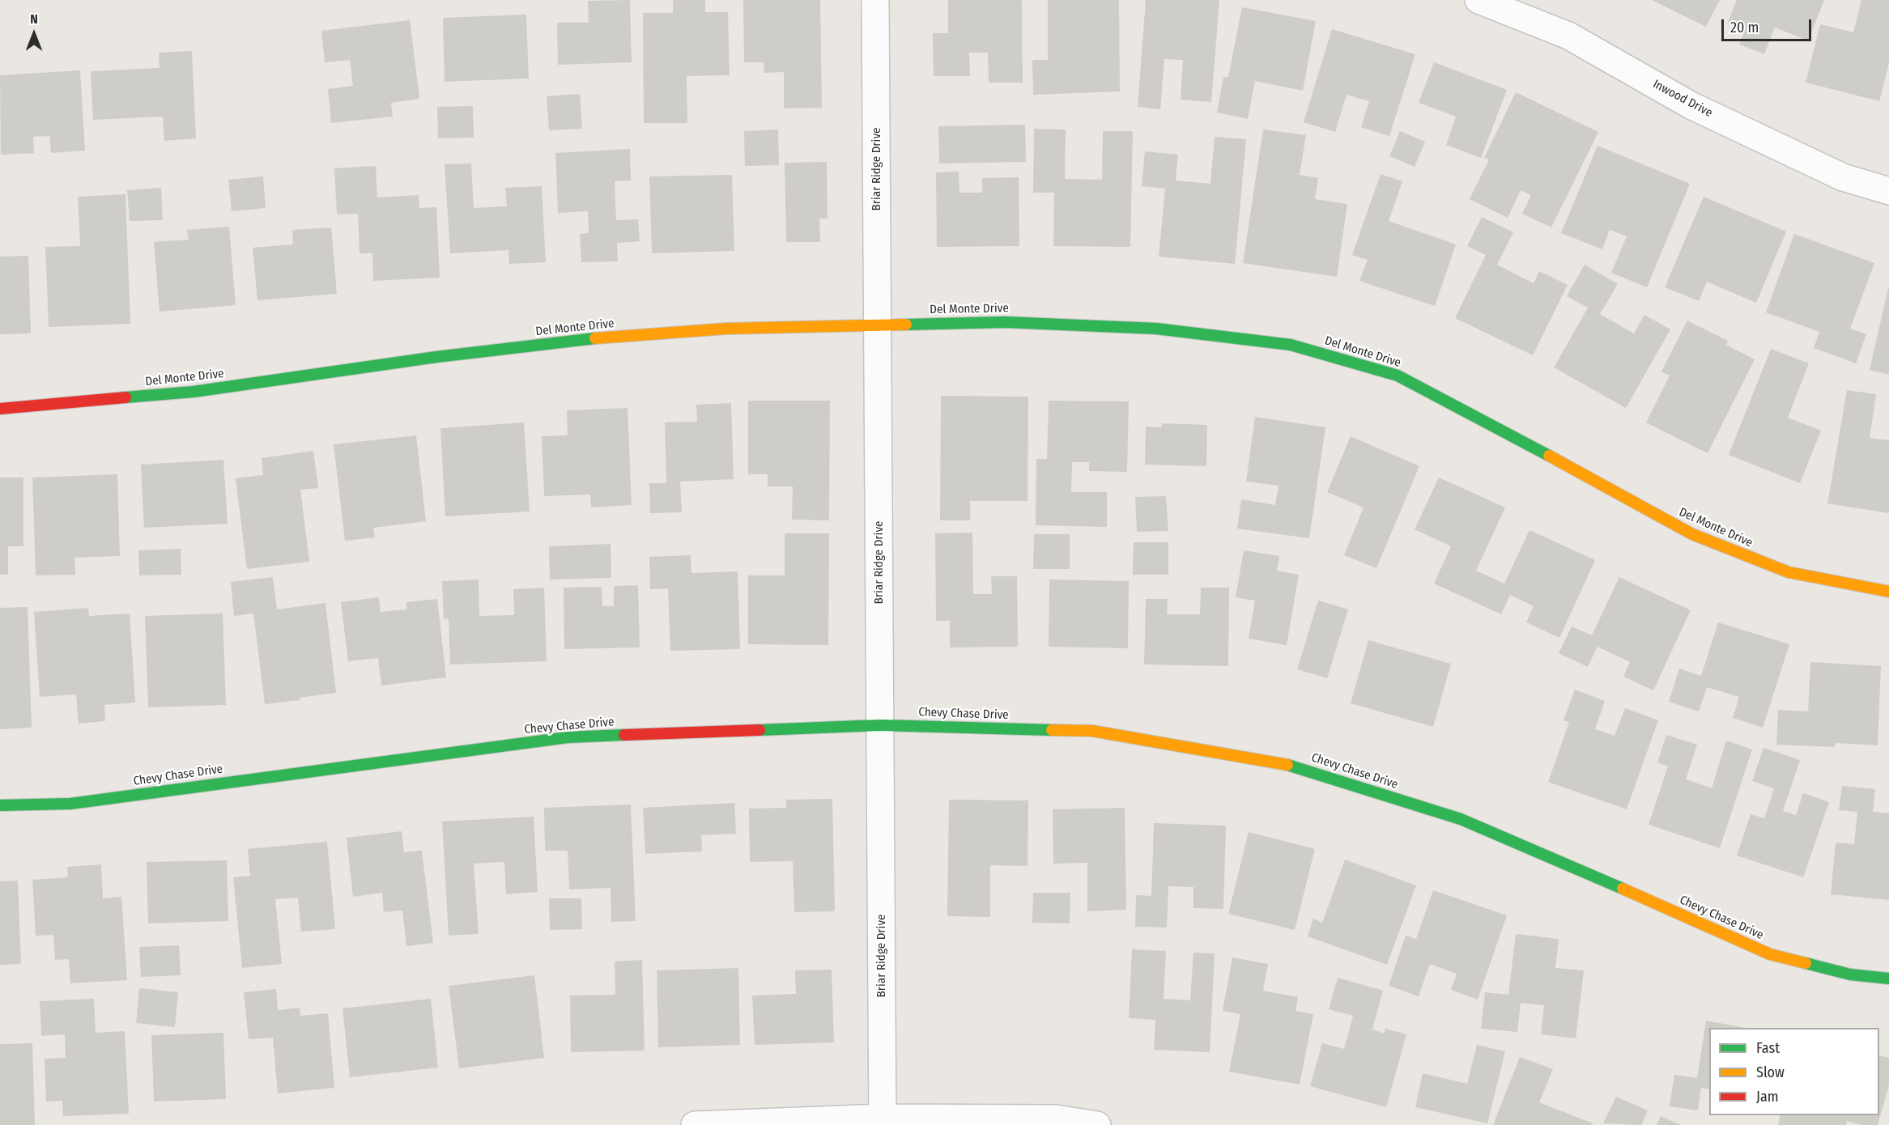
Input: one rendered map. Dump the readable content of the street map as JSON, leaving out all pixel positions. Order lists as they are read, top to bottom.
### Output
{
  "streets": {
    "street": [
      "Inwood Drive",
      "Briar Ridge Drive",
      "Del Monte Drive",
      "Chevy Chase Drive"
    ]
  },
  "crossings": [
    ["Briar Ridge Drive", "Del Monte Drive"],
    ["Briar Ridge Drive", "Chevy Chase Drive"]
  ],
  "legend": ["Fast", "Slow", "Jam"],
  "scale_bar": "20 m",
  "north": "top"
}
